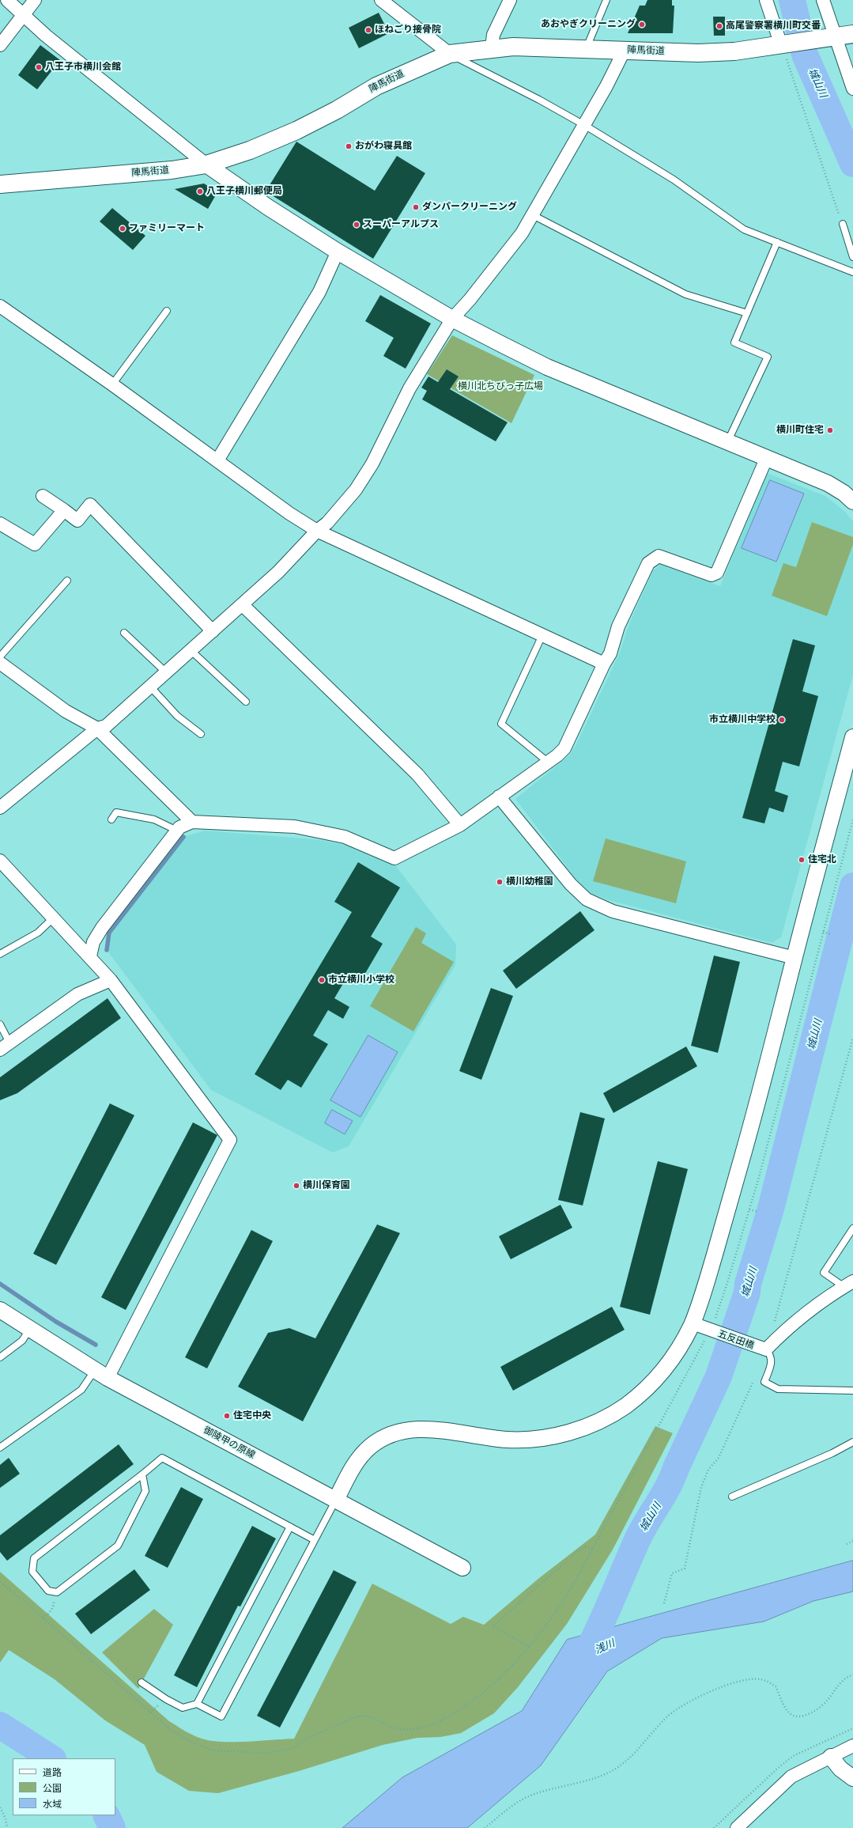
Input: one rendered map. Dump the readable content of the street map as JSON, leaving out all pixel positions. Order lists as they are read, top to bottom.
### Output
{
  "streets": {
    "main road": ["陣馬街道"],
    "street": ["五反田橋", "御陵甲の原線"]
  },
  "water": ["城山川", "浅川"],
  "parks": ["横川北ちびっ子広場"],
  "places": [
    "あおやぎクリーニング",
    "高尾警察署横川町交番",
    "ほねごり接骨院",
    "八王子市横川会館",
    "おがわ寝具館",
    "八王子横川郵便局",
    "ダンパークリーニング",
    "スーパーアルプス",
    "ファミリーマート",
    "横川町住宅",
    "市立横川中学校",
    "住宅北",
    "横川幼稚園",
    "市立横川小学校",
    "横川保育園",
    "住宅中央"
  ],
  "legend": ["道路", "公園", "水域"]
}
